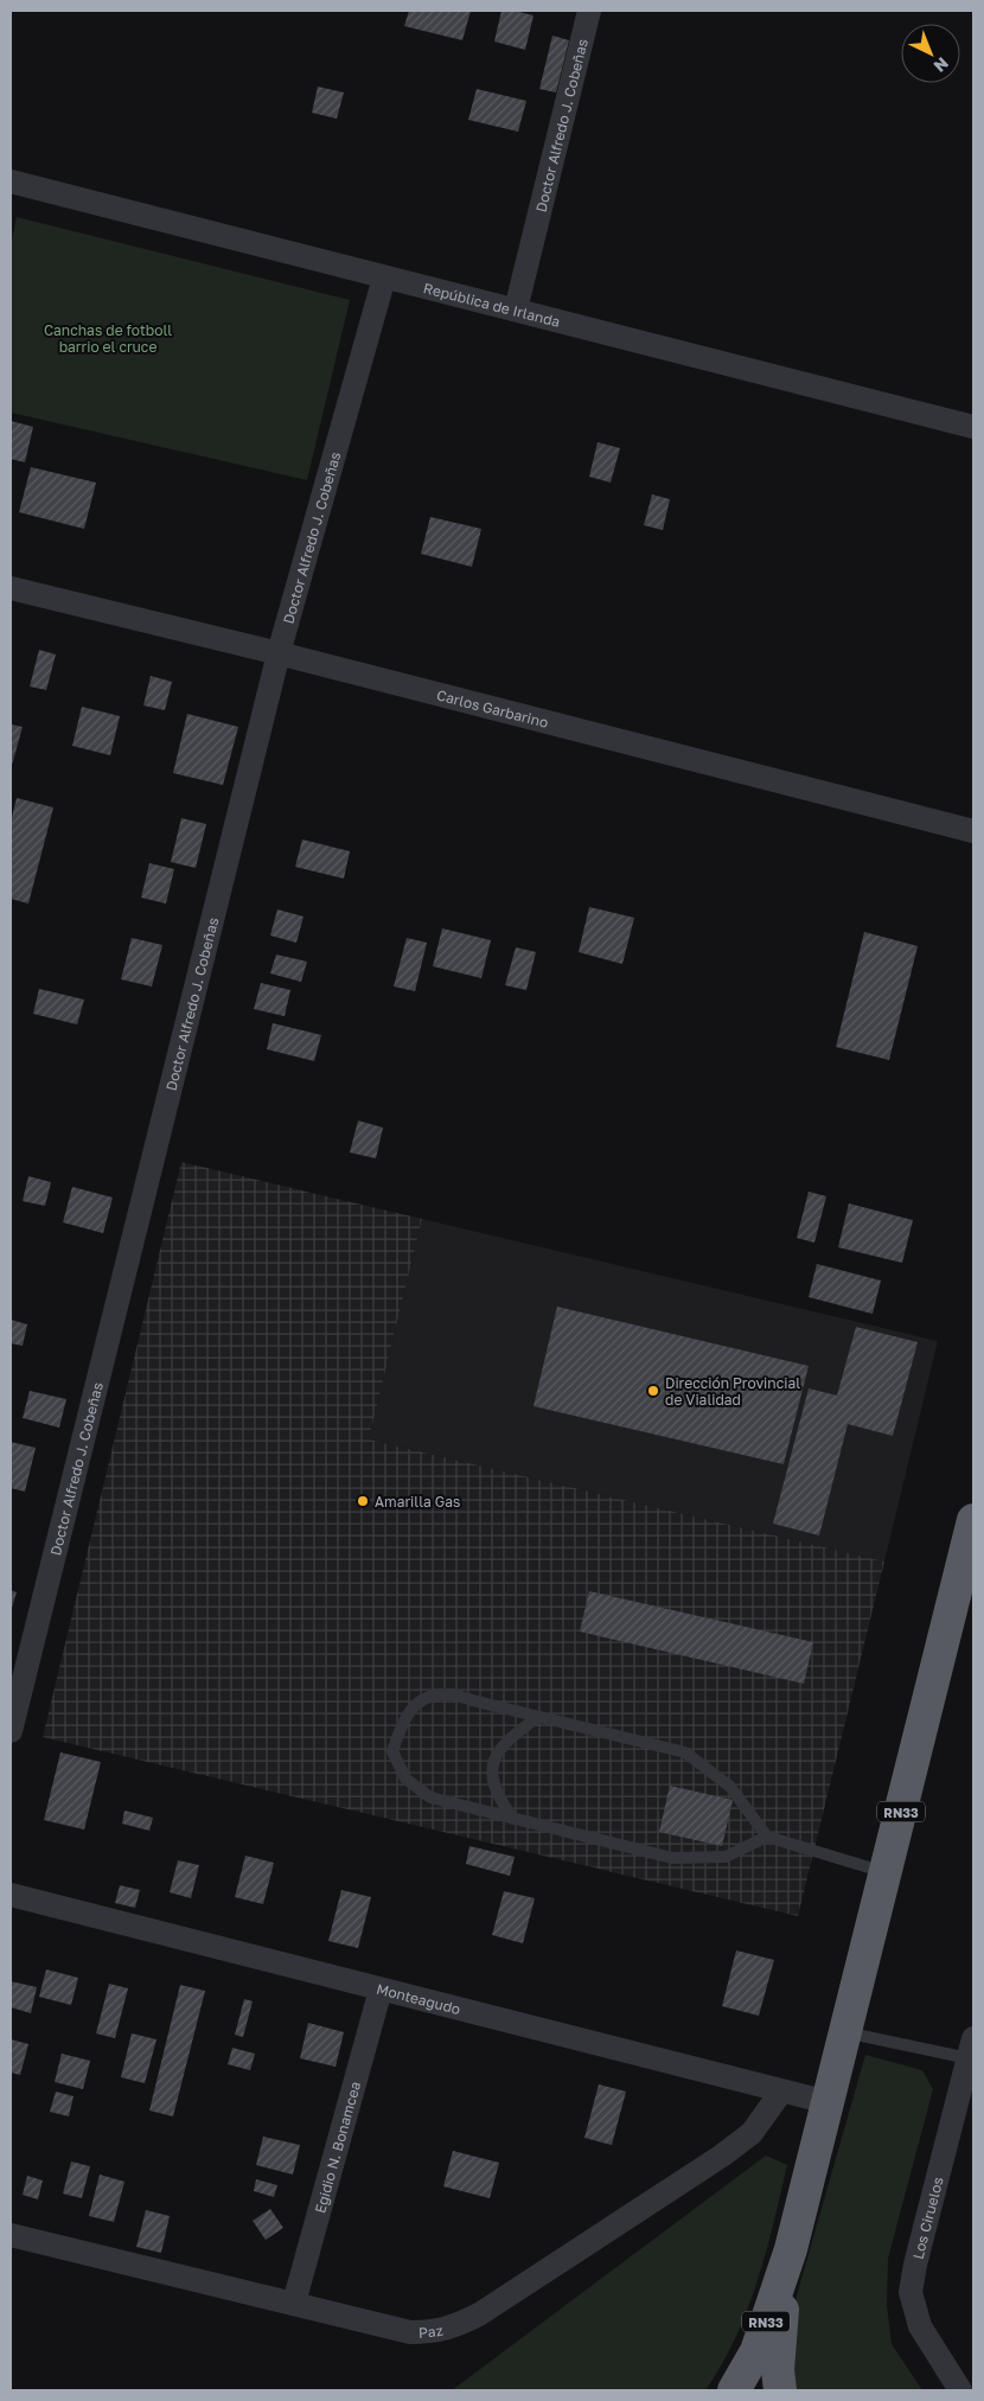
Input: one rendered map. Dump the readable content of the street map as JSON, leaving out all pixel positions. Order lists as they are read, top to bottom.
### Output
{
  "streets": {
    "highway": ["RN33"],
    "street": [
      "Doctor Alfredo J. Cobeñas",
      "República de Irlanda",
      "Carlos Garbarino",
      "Monteagudo",
      "Egidio N. Bonamcea",
      "Los Ciruelos",
      "Paz"
    ]
  },
  "crossings": [
    ["Doctor Alfredo J. Cobeñas", "República de Irlanda"],
    ["Doctor Alfredo J. Cobeñas", "Carlos Garbarino"],
    ["RN33", "Monteagudo"],
    ["Monteagudo", "Egidio N. Bonamcea"],
    ["Monteagudo", "Paz"],
    ["Egidio N. Bonamcea", "Paz"]
  ],
  "parks": ["Canchas de fotboll barrio el cruce"],
  "places": ["Dirección Provincial de Vialidad", "Amarilla Gas"],
  "north": "bottom right"
}
